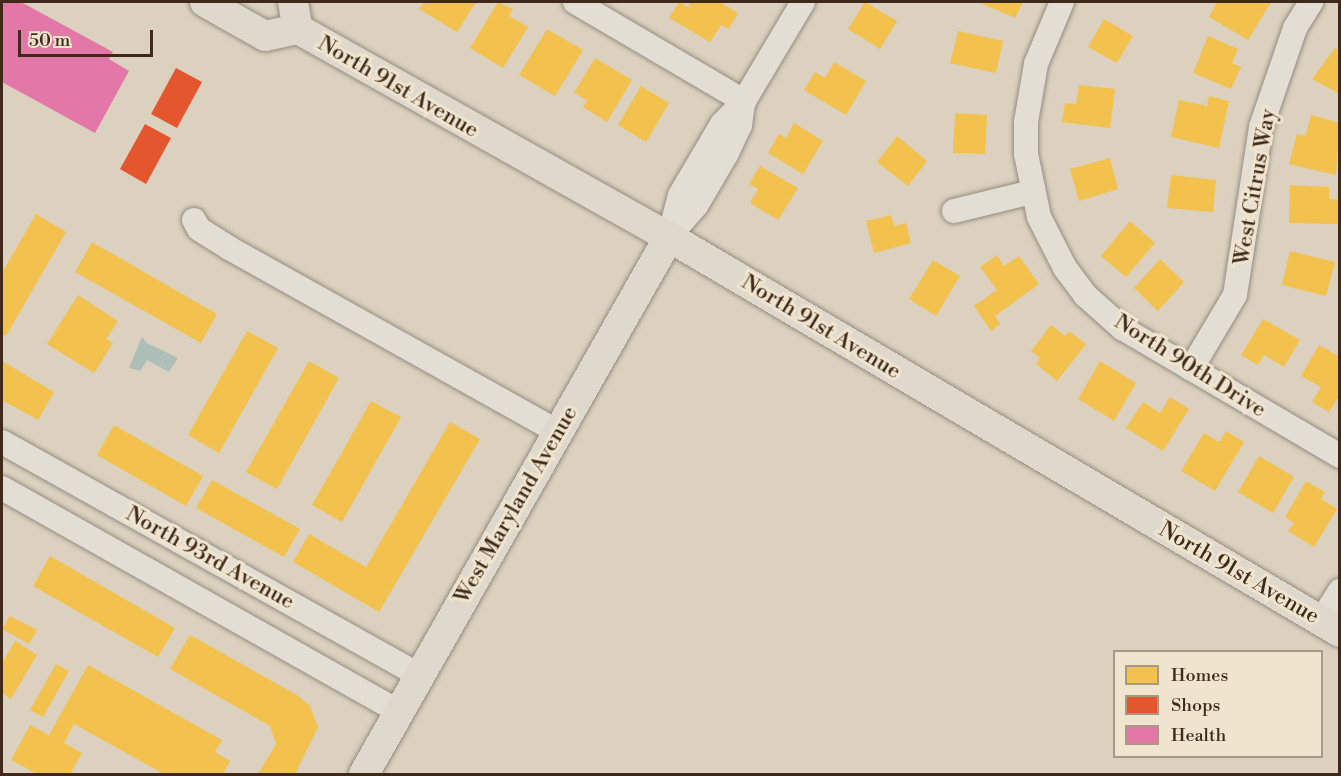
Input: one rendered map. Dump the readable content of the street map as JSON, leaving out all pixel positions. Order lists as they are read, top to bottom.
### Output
{
  "streets": {
    "main road": ["North 91st Avenue", "West Maryland Avenue"],
    "street": ["West Citrus Way", "North 90th Drive", "North 93rd Avenue"]
  },
  "crossings": [
    ["North 91st Avenue", "West Maryland Avenue"],
    ["West Citrus Way", "North 90th Drive"],
    ["West Maryland Avenue", "North 93rd Avenue"]
  ],
  "legend": ["Homes", "Shops", "Health"],
  "scale_bar": "50 m"
}
